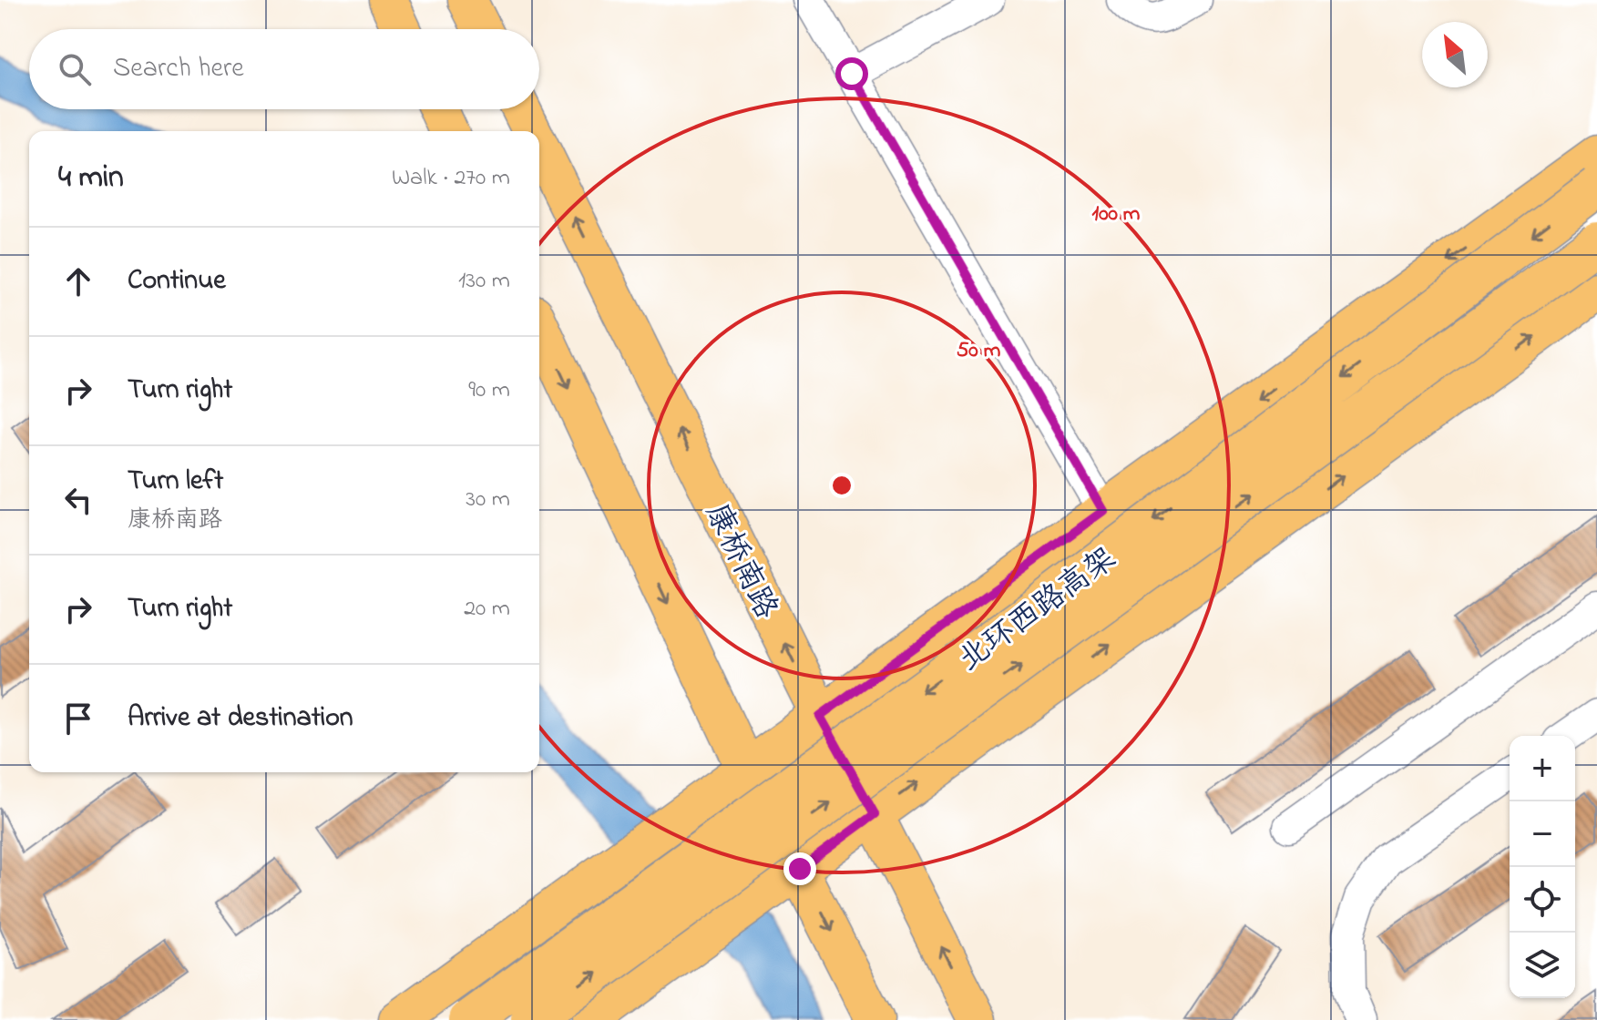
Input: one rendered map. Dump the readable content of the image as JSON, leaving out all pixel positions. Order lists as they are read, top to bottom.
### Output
{
  "streets": {
    "highway": ["北环西路高架"],
    "main road": ["康桥南路"]
  },
  "north": "top left",
  "page": {
    "search": "Search here",
    "heading": ["4 min", "Walk · 270 m"],
    "list": [
      ["Continue", "130 m"],
      ["Turn right", "90 m"],
      ["Turn left", "康桥南路", "30 m"],
      ["Turn right", "20 m"],
      "Arrive at destination"
    ],
    "map_buttons": ["+", "−"]
  },
  "rings": ["100 m", "50 m"]
}
